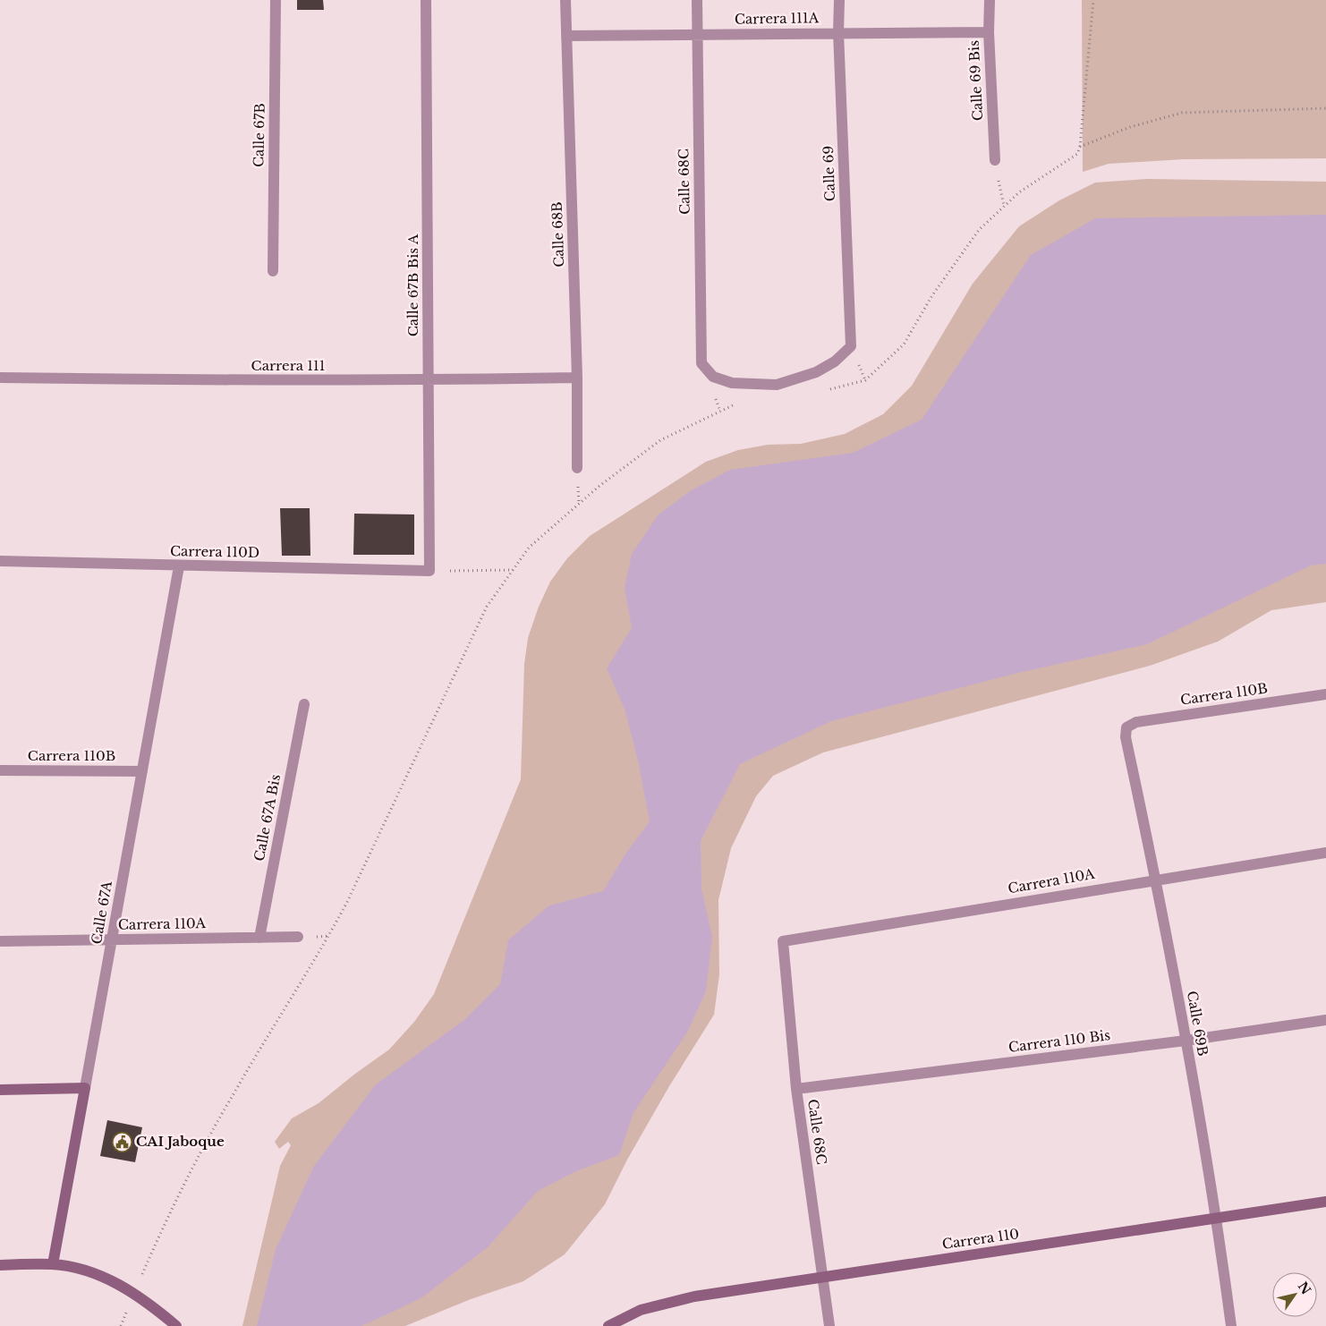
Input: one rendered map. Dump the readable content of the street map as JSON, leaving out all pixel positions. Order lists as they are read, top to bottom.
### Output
{
  "streets": {
    "street": [
      "Carrera 111A",
      "Calle 69 Bis",
      "Calle 67B",
      "Calle 69",
      "Calle 68C",
      "Calle 68B",
      "Calle 67B Bis A",
      "Carrera 111",
      "Carrera 110D",
      "Carrera 110B",
      "Calle 67A Bis",
      "Carrera 110A",
      "Calle 67A",
      "Calle 69B",
      "Carrera 110 Bis",
      "Carrera 110"
    ]
  },
  "crossings": [
    ["Carrera 111A", "Calle 69 Bis"],
    ["Carrera 111A", "Calle 69"],
    ["Carrera 111A", "Calle 68C"],
    ["Carrera 111A", "Calle 68B"],
    ["Calle 69", "Calle 68C"],
    ["Calle 68C", "Carrera 110A"],
    ["Calle 68C", "Carrera 110 Bis"],
    ["Calle 68C", "Carrera 110"],
    ["Calle 68B", "Carrera 111"],
    ["Calle 67B Bis A", "Carrera 111"],
    ["Calle 67B Bis A", "Carrera 110D"],
    ["Carrera 110D", "Calle 67A"],
    ["Carrera 110B", "Calle 67A"],
    ["Carrera 110B", "Calle 69B"],
    ["Calle 67A Bis", "Carrera 110A"],
    ["Carrera 110A", "Calle 67A"],
    ["Carrera 110A", "Calle 69B"],
    ["Calle 69B", "Carrera 110 Bis"],
    ["Calle 69B", "Carrera 110"]
  ],
  "places": {
    "public building": ["CAI Jaboque"]
  },
  "north": "top right"
}
